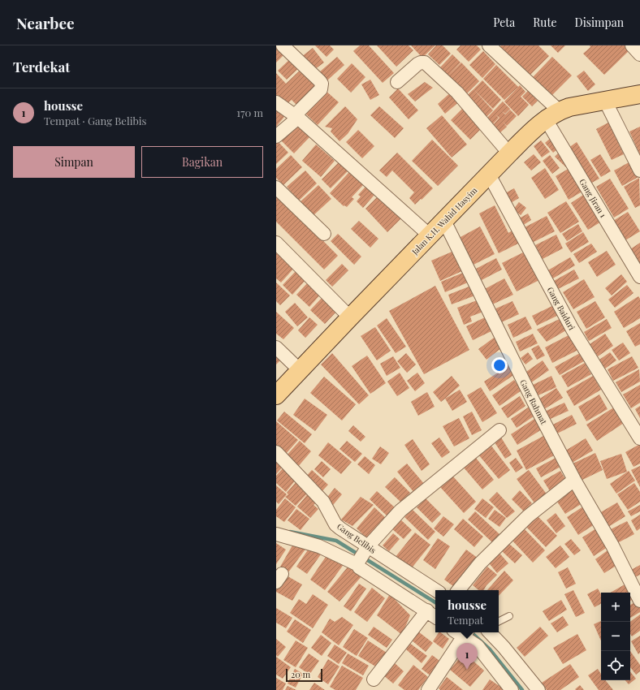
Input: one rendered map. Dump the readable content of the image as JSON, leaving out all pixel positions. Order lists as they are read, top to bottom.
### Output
{
  "streets": {
    "main road": ["Jalan K.H. Wahid Hasyim"],
    "street": [
      "Gang Jiran 1",
      "Gang Baiduri",
      "Gang Rahmat",
      "Gang Belibis"
    ]
  },
  "crossings": [
    ["Gang Jiran 1", "Jalan K.H. Wahid Hasyim"],
    ["Jalan K.H. Wahid Hasyim", "Gang Baiduri"],
    ["Jalan K.H. Wahid Hasyim", "Gang Rahmat"]
  ],
  "scale_bar": "20 m",
  "page": {
    "header": "Nearbee",
    "nav": ["Peta", "Rute", "Disimpan"],
    "heading": "Terdekat",
    "list": [
      {
        "mark": "1",
        "name": "housse",
        "note": "Tempat · Gang Belibis",
        "value": "170 m"
      }
    ],
    "buttons": ["Simpan", "Bagikan"],
    "popup": ["housse", "Tempat"],
    "map_buttons": ["+", "−"],
    "pins": "1",
    "scale": "20 m"
  }
}
